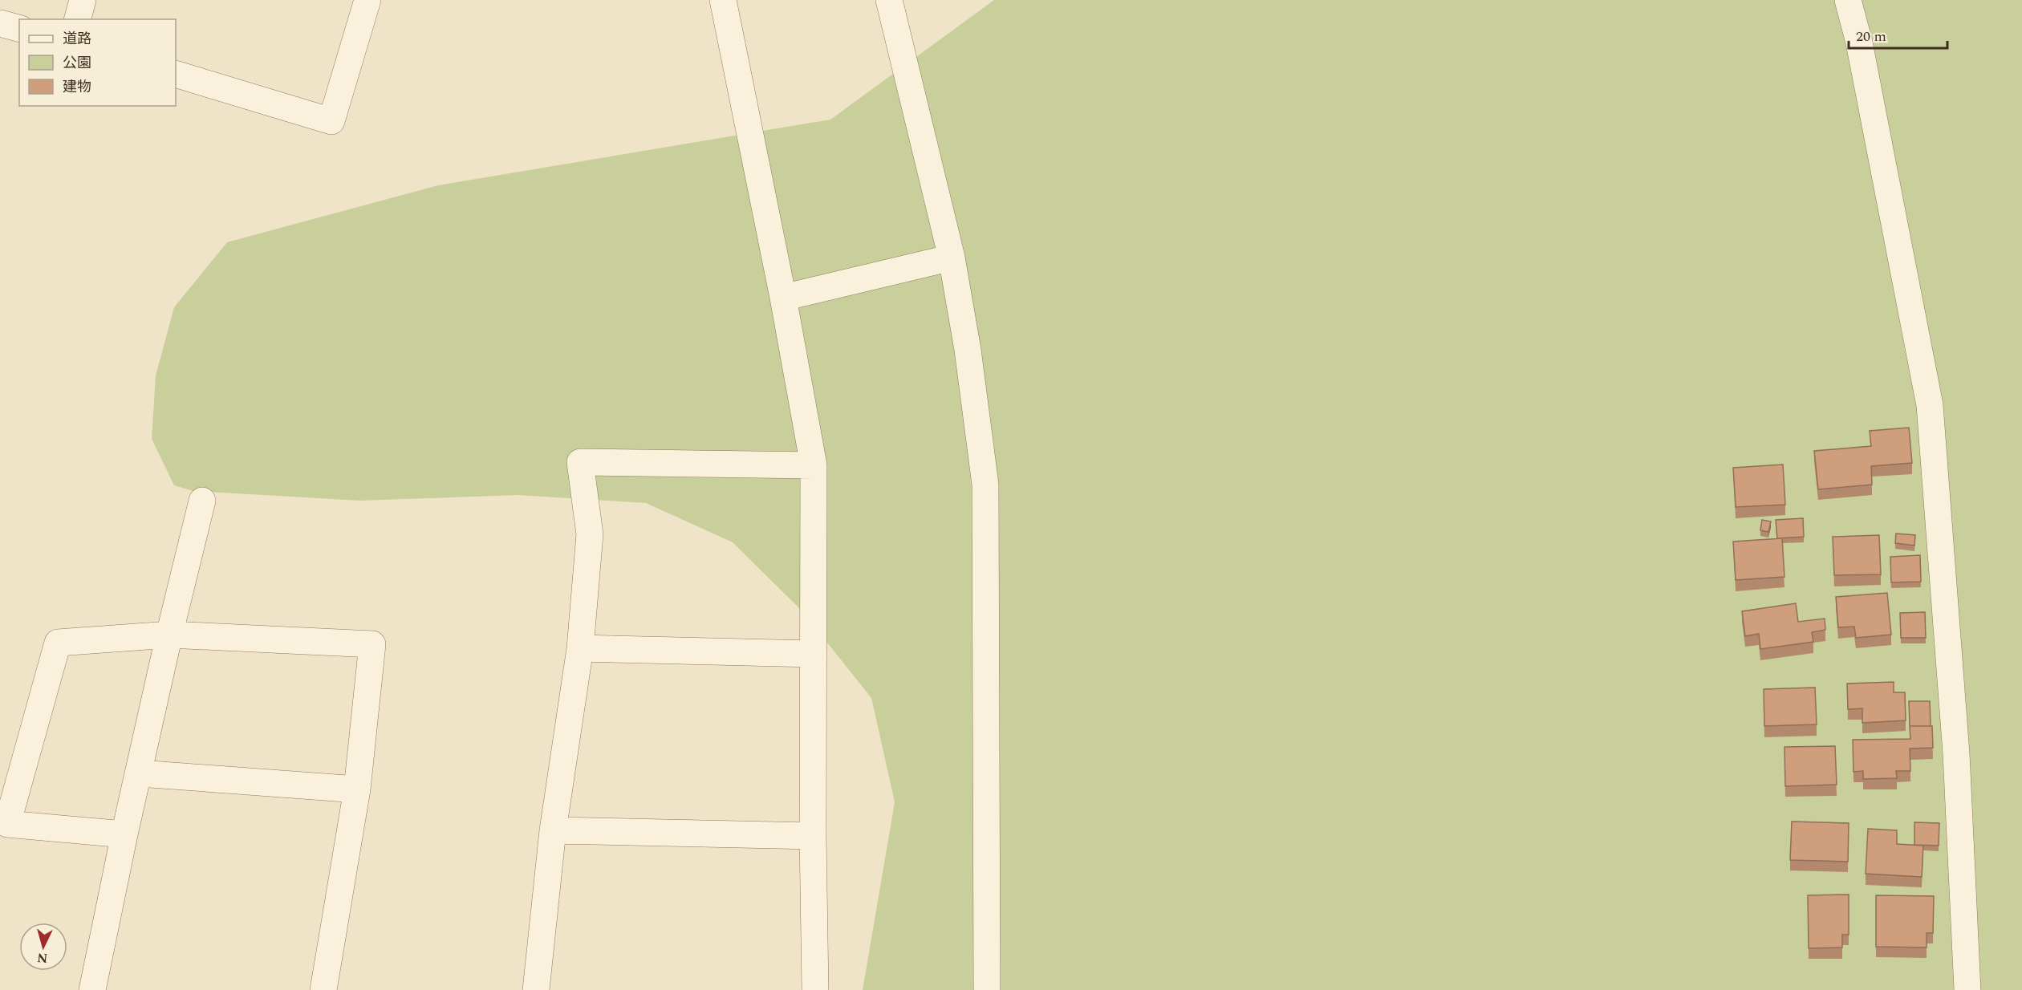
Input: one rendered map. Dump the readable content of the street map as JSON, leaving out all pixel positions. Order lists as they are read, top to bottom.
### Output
{
  "legend": ["道路", "公園", "建物"],
  "scale_bar": "20 m",
  "north": "bottom"
}
